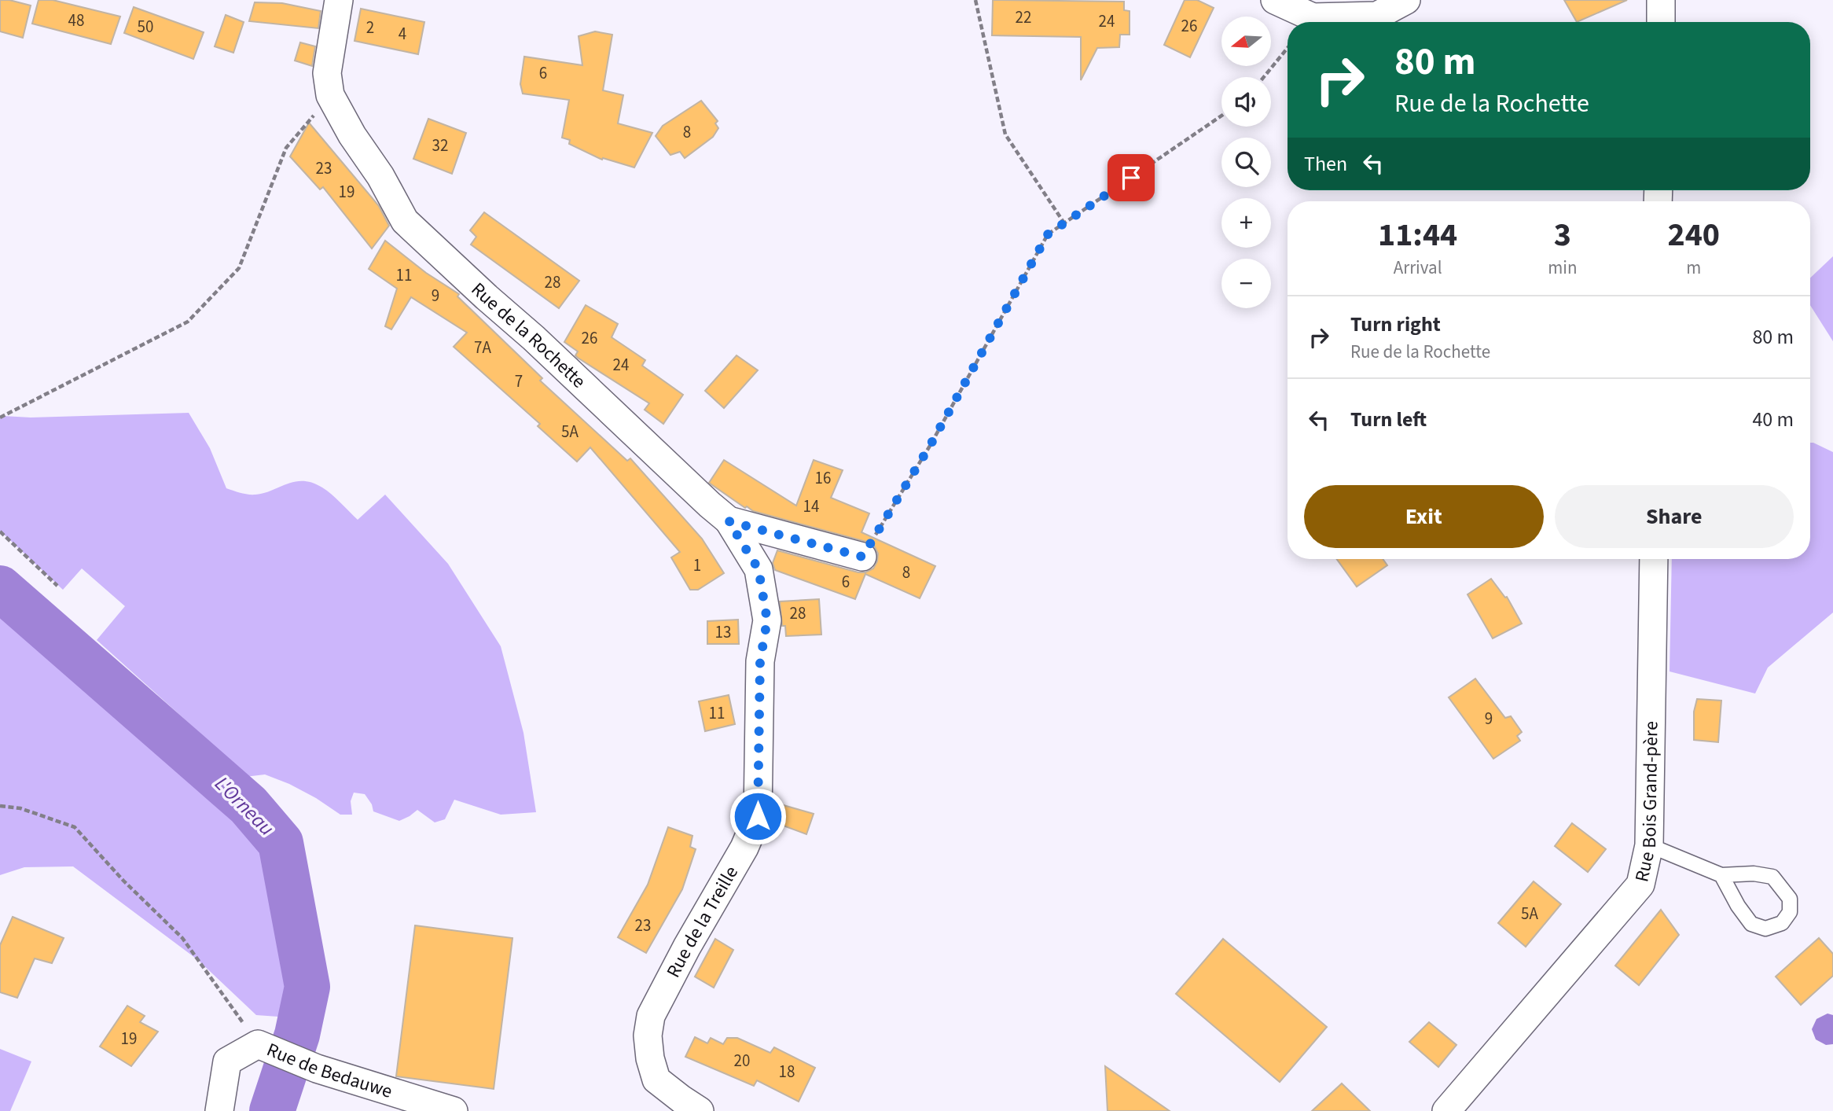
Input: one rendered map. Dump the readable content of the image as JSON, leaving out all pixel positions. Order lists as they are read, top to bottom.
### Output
{
  "streets": {
    "street": [
      "Rue de la Rochette",
      "Rue Bois Grand-père",
      "Rue de la Treille",
      "Rue de Bedauwe"
    ]
  },
  "crossings": [
    ["Rue de la Rochette", "Rue de la Treille"]
  ],
  "water": ["L'Orneau"],
  "house_numbers": [
    "22",
    "48",
    "24",
    "26",
    "50",
    "2",
    "4",
    "6",
    "8",
    "32",
    "23",
    "19",
    "11",
    "28",
    "9",
    "26",
    "7A",
    "24",
    "7",
    "5A",
    "16",
    "14",
    "1",
    "8",
    "6",
    "28",
    "13",
    "11",
    "9",
    "5A",
    "23",
    "19",
    "20",
    "18"
  ],
  "north": "left",
  "page": {
    "map_buttons": ["+", "−"],
    "turn": ["80 m", "Rue de la Rochette"],
    "then": "Then",
    "eta": [
      "11:44",
      "Arrival",
      "3",
      "min",
      "240",
      "m"
    ],
    "list": [
      {
        "name": "Turn right",
        "note": "Rue de la Rochette",
        "value": "80 m"
      },
      {
        "name": "Turn left",
        "value": "40 m"
      }
    ],
    "buttons": ["Exit", "Share"]
  }
}
